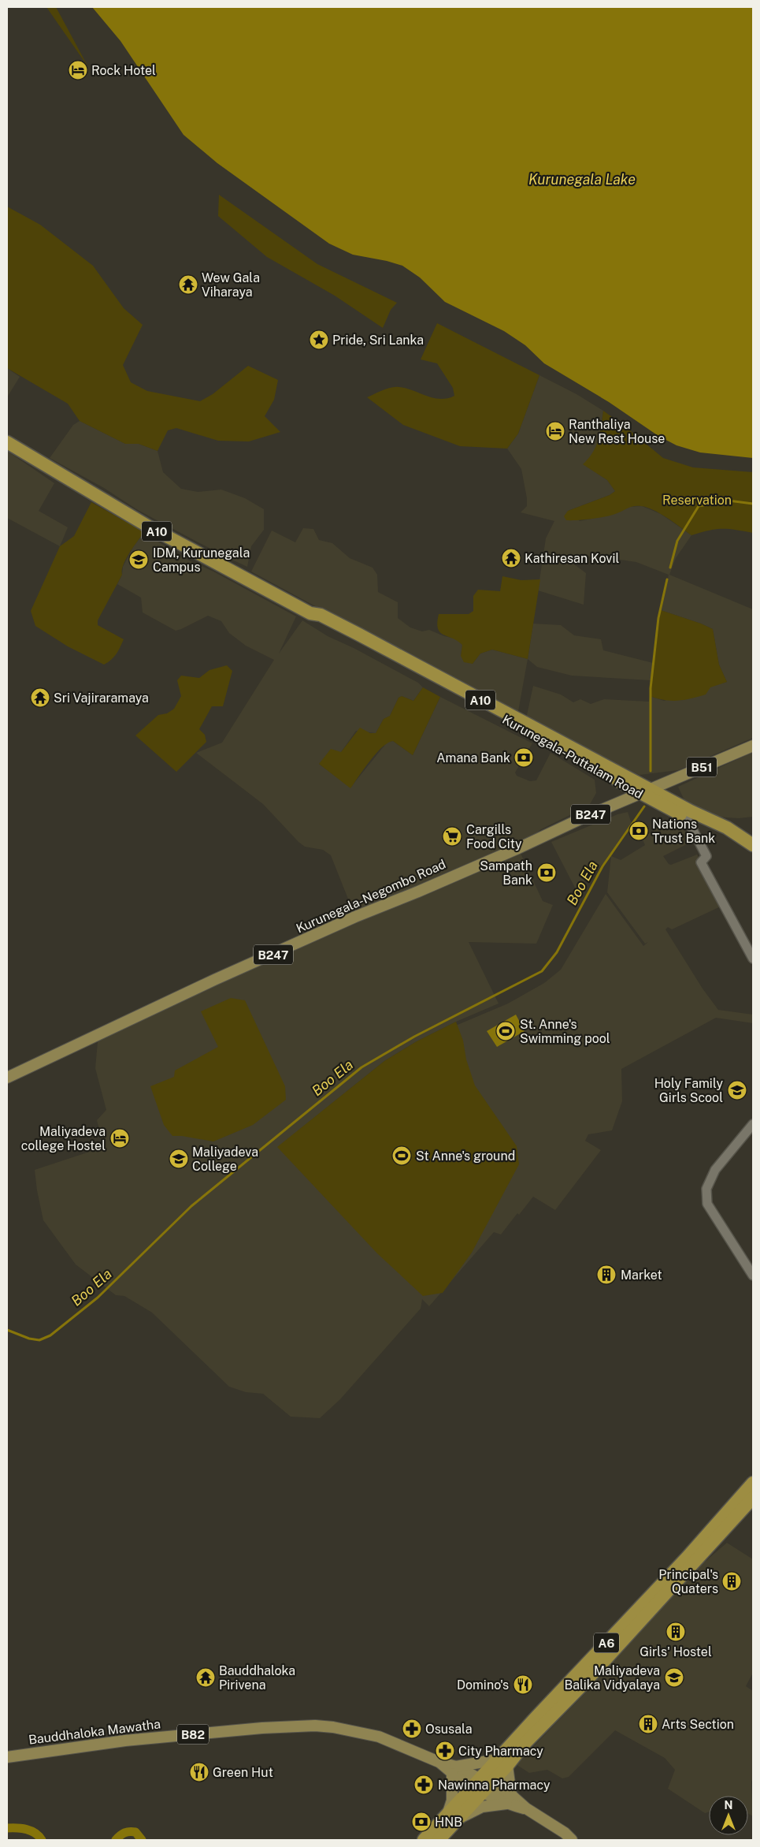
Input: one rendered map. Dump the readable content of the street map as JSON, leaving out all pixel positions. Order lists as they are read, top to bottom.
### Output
{
  "streets": {
    "highway": ["A10", "Kurunegala-Puttalam Road", "A6"],
    "main road": [
      "B51",
      "B247",
      "Kurunegala-Negombo Road",
      "Bauddhaloka Mawatha",
      "B82"
    ]
  },
  "crossings": [
    ["Kurunegala-Puttalam Road", "B51"],
    ["Kurunegala-Puttalam Road", "Kurunegala-Negombo Road"],
    ["B51", "Kurunegala-Negombo Road"],
    ["A6", "Bauddhaloka Mawatha"],
    ["A6", "B82"],
    ["Bauddhaloka Mawatha", "B82"]
  ],
  "water": ["Kurunegala Lake", "Boo Ela"],
  "parks": ["Reservation"],
  "places": {
    "hotel": ["Rock Hotel", "Ranthaliya New Rest House", "Maliyadeva college Hostel"],
    "temple": [
      "Wew Gala Viharaya",
      "Kathiresan Kovil",
      "Sri Vajiraramaya",
      "Bauddhaloka Pirivena"
    ],
    "place": ["Pride, Sri Lanka"],
    "school or university": [
      "IDM, Kurunegala Campus",
      "Holy Family Girls Scool",
      "Maliyadeva College",
      "Maliyadeva Balika Vidyalaya"
    ],
    "bank": [
      "Amana Bank",
      "Nations Trust Bank",
      "Sampath Bank",
      "HNB"
    ],
    "supermarket": ["Cargills Food City"],
    "sports": ["St. Anne's Swimming pool", "St Anne's ground"],
    "building": [
      "Market",
      "Principal's Quaters",
      "Girls' Hostel",
      "Arts Section"
    ],
    "restaurant": ["Domino's", "Green Hut"],
    "pharmacy": ["Osusala", "City Pharmacy", "Nawinna Pharmacy"]
  },
  "north": "top"
}
